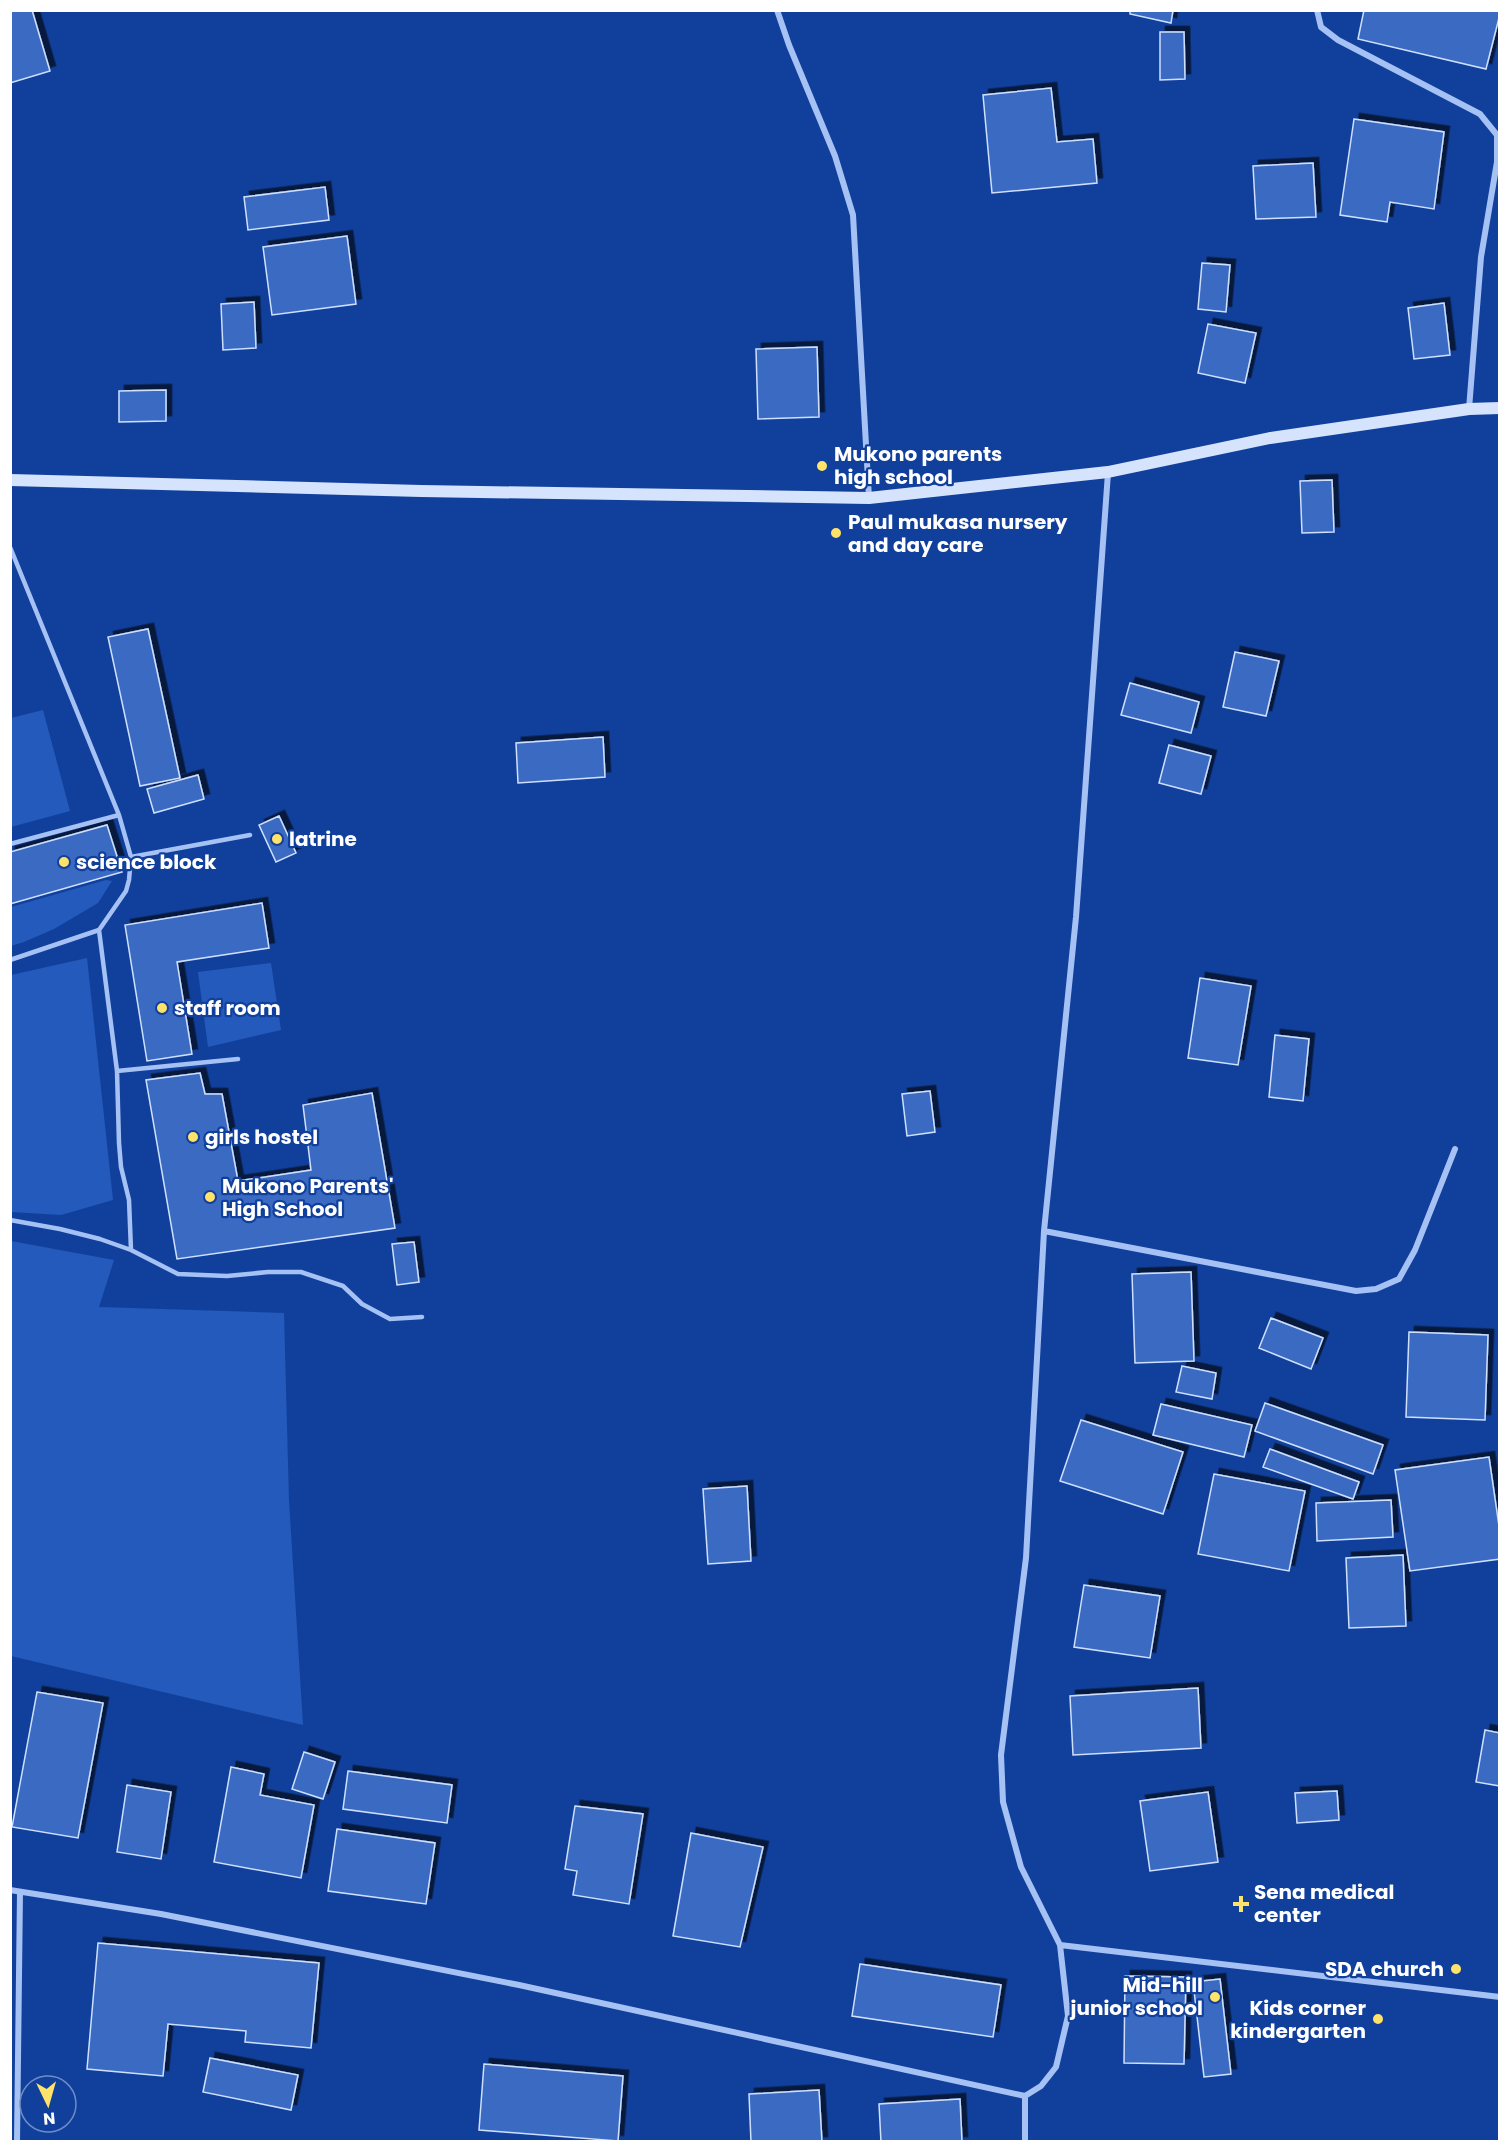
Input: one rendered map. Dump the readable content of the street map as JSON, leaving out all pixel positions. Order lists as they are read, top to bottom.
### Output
{
  "places": {
    "other": [
      "Mukono parents high school",
      "Paul mukasa nursery and day care",
      "latrine",
      "science block",
      "staff room",
      "girls hostel",
      "Mukono Parents' High School",
      "SDA church",
      "Mid-hill junior school",
      "Kids corner kindergarten"
    ],
    "health": ["Sena medical center"]
  },
  "north": "bottom"
}
